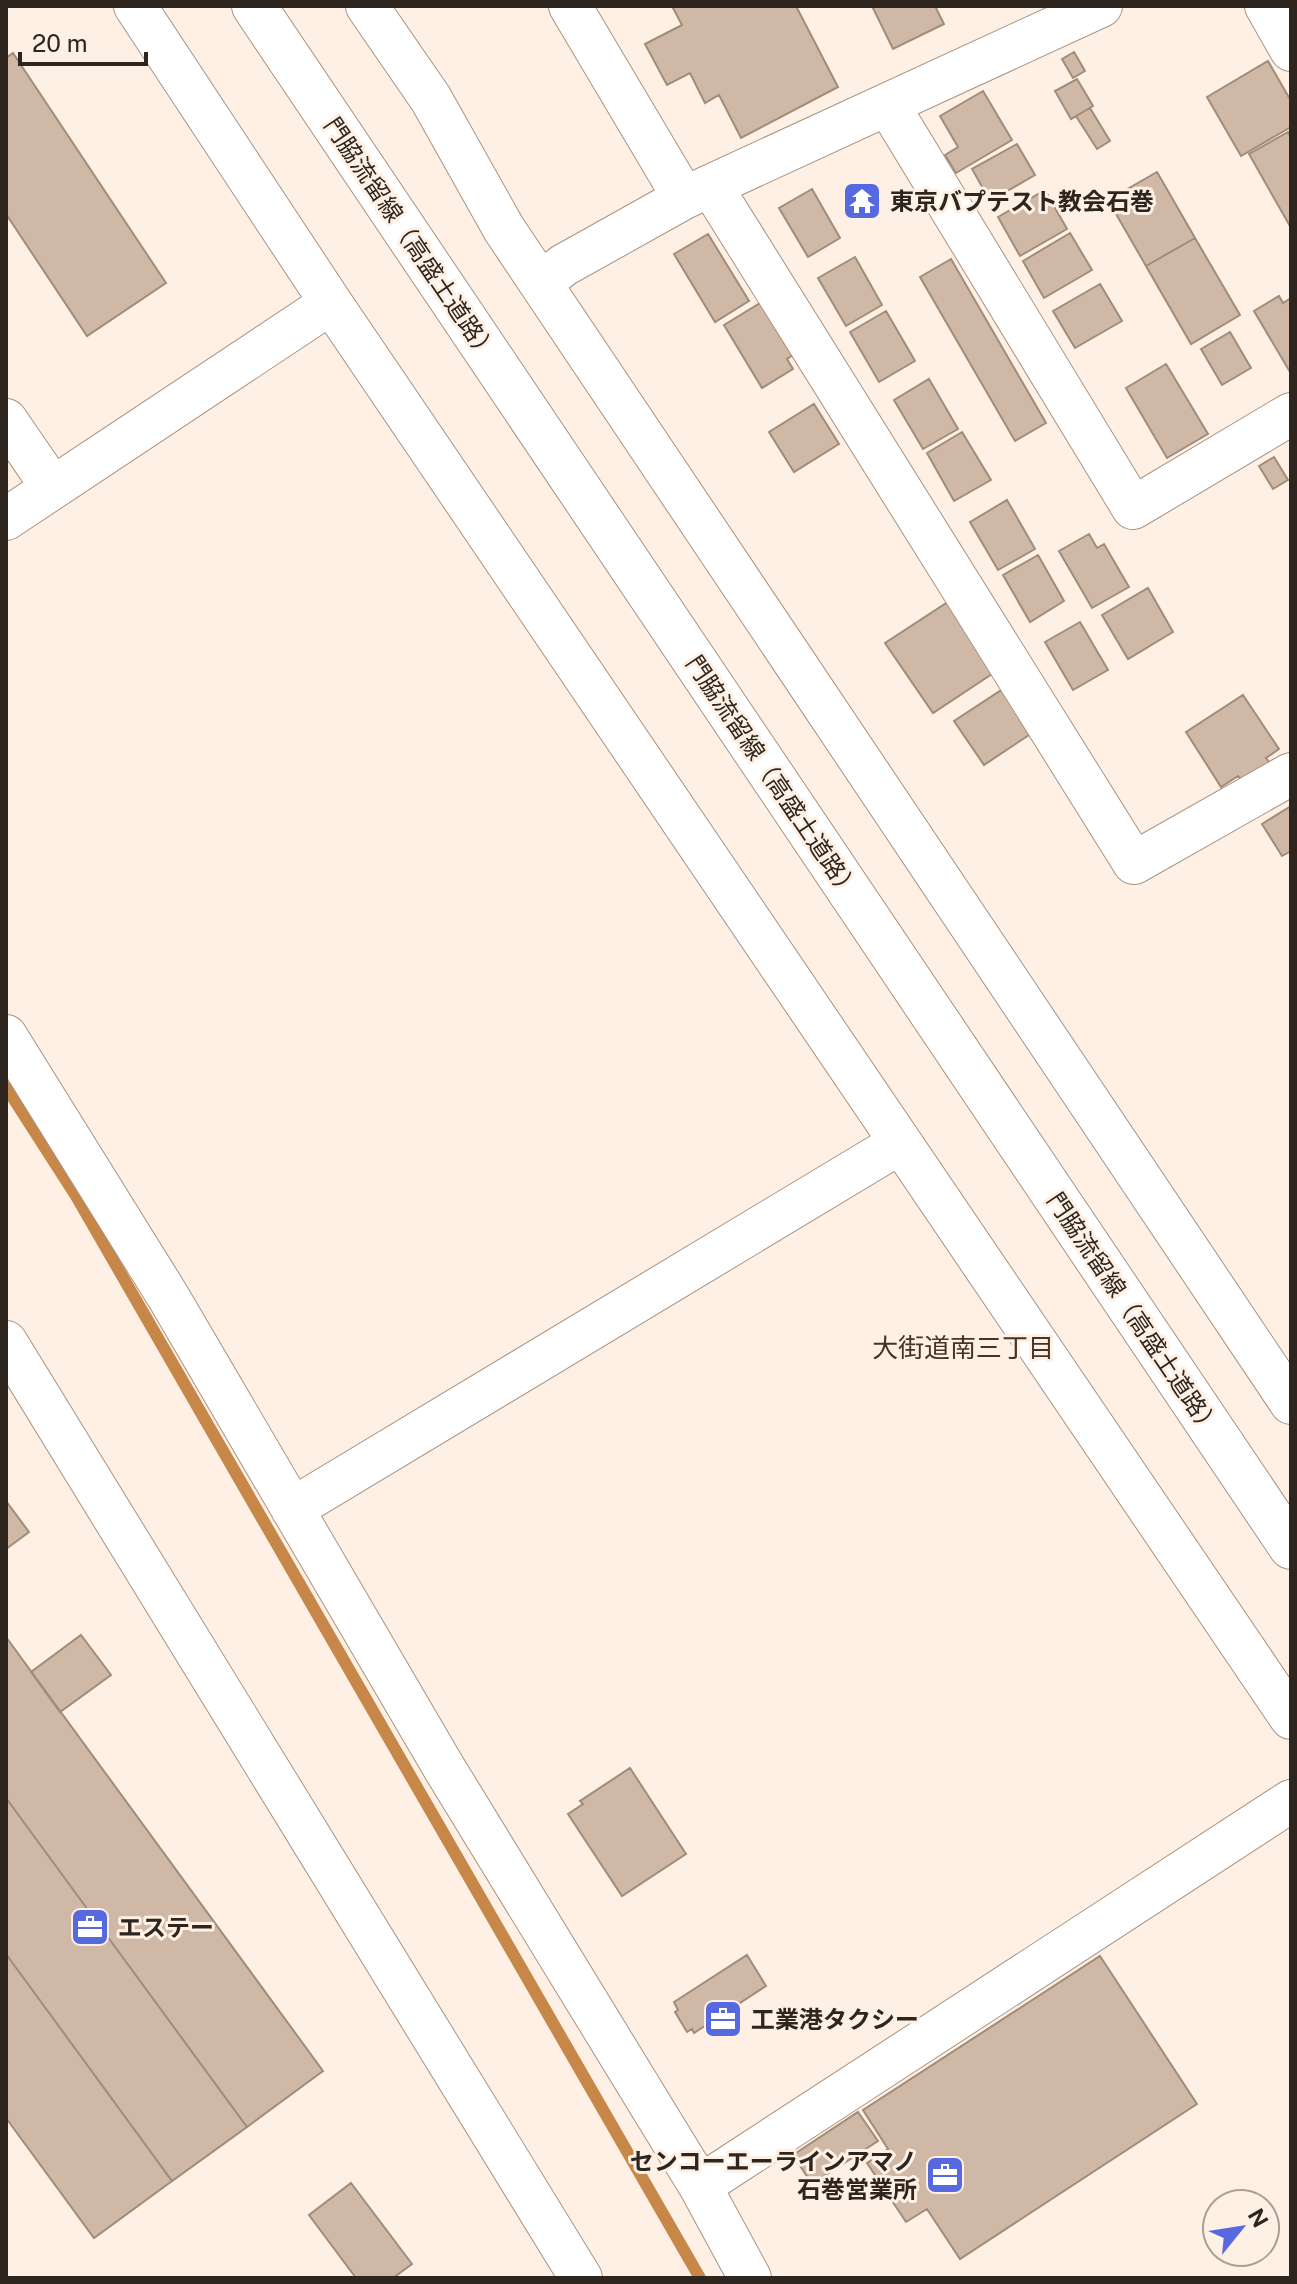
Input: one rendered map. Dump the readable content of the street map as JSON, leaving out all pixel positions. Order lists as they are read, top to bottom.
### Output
{
  "streets": {
    "main road": ["門脇流留線（高盛土道路）"]
  },
  "districts": ["大街道南三丁目"],
  "places": {
    "temple": ["東京バプテスト教会石巻"],
    "office": ["エステー", "工業港タクシー", "センコーエーラインアマノ 石巻営業所"]
  },
  "scale_bar": "20 m",
  "north": "top right"
}
